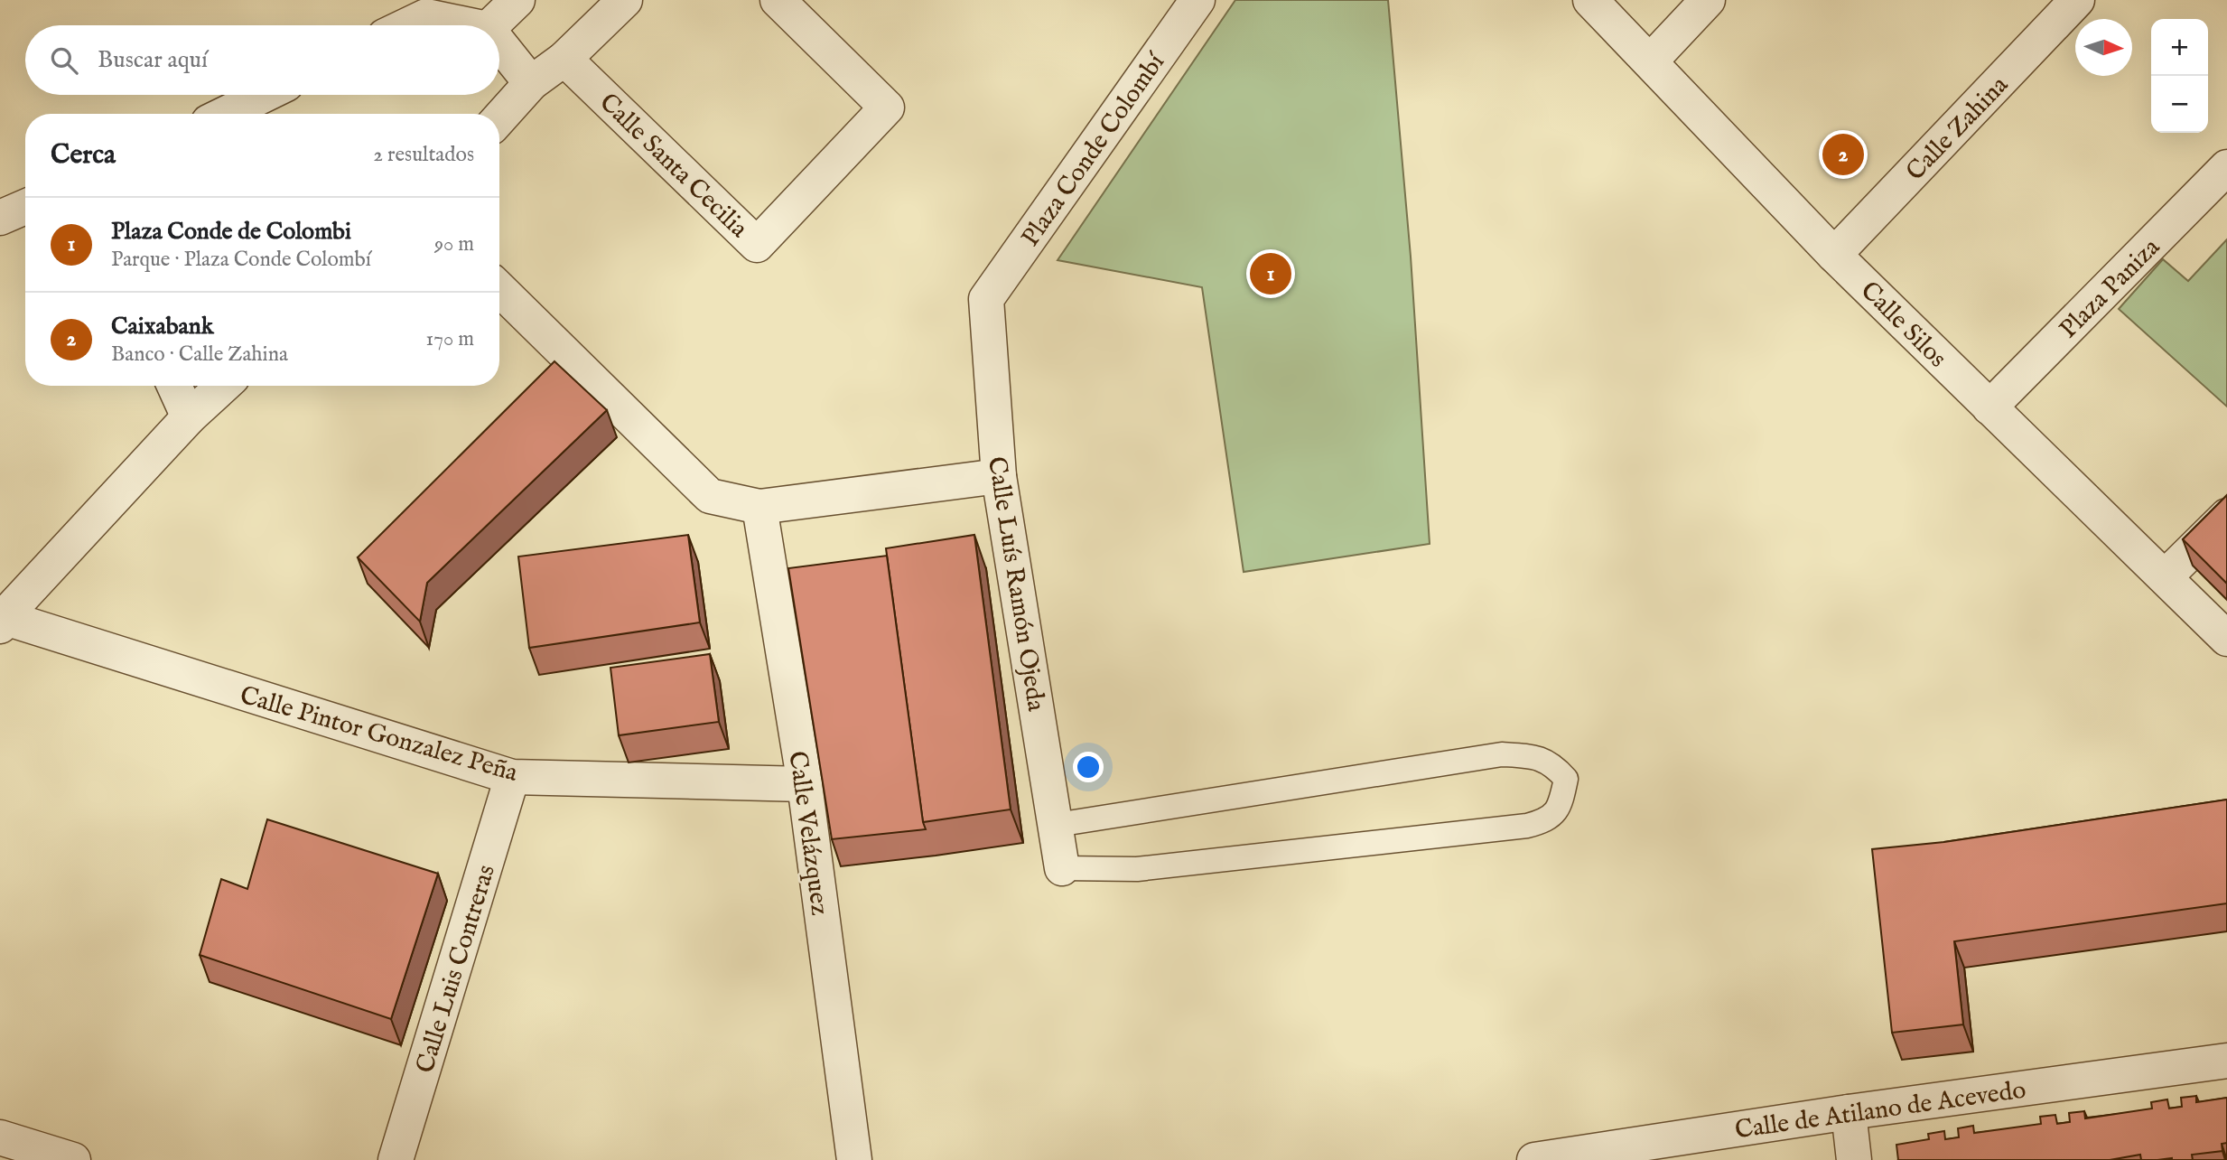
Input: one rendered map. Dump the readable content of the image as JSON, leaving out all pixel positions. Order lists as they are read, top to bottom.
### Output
{
  "streets": {
    "street": [
      "Calle Zahina",
      "Plaza Conde Colombí",
      "Calle Santa Cecilia",
      "Plaza Paniza",
      "Calle Silos",
      "Calle Luís Ramón Ojeda",
      "Calle Pintor Gonzalez Peña",
      "Calle Velázquez",
      "Calle Luis Contreras",
      "Calle de Atilano de Acevedo"
    ]
  },
  "crossings": [
    ["Calle Zahina", "Calle Silos"],
    ["Plaza Conde Colombí", "Calle Luís Ramón Ojeda"],
    ["Plaza Paniza", "Calle Silos"],
    ["Calle Pintor Gonzalez Peña", "Calle Velázquez"],
    ["Calle Pintor Gonzalez Peña", "Calle Luis Contreras"]
  ],
  "north": "right",
  "page": {
    "map_buttons": ["+", "−"],
    "search": "Buscar aquí",
    "heading": ["Cerca", "2 resultados"],
    "pins": ["2", "1"],
    "list": [
      {
        "mark": "1",
        "name": "Plaza Conde de Colombi",
        "note": "Parque · Plaza Conde Colombí",
        "value": "90 m"
      },
      {
        "mark": "2",
        "name": "Caixabank",
        "note": "Banco · Calle Zahina",
        "value": "170 m"
      }
    ]
  }
}
